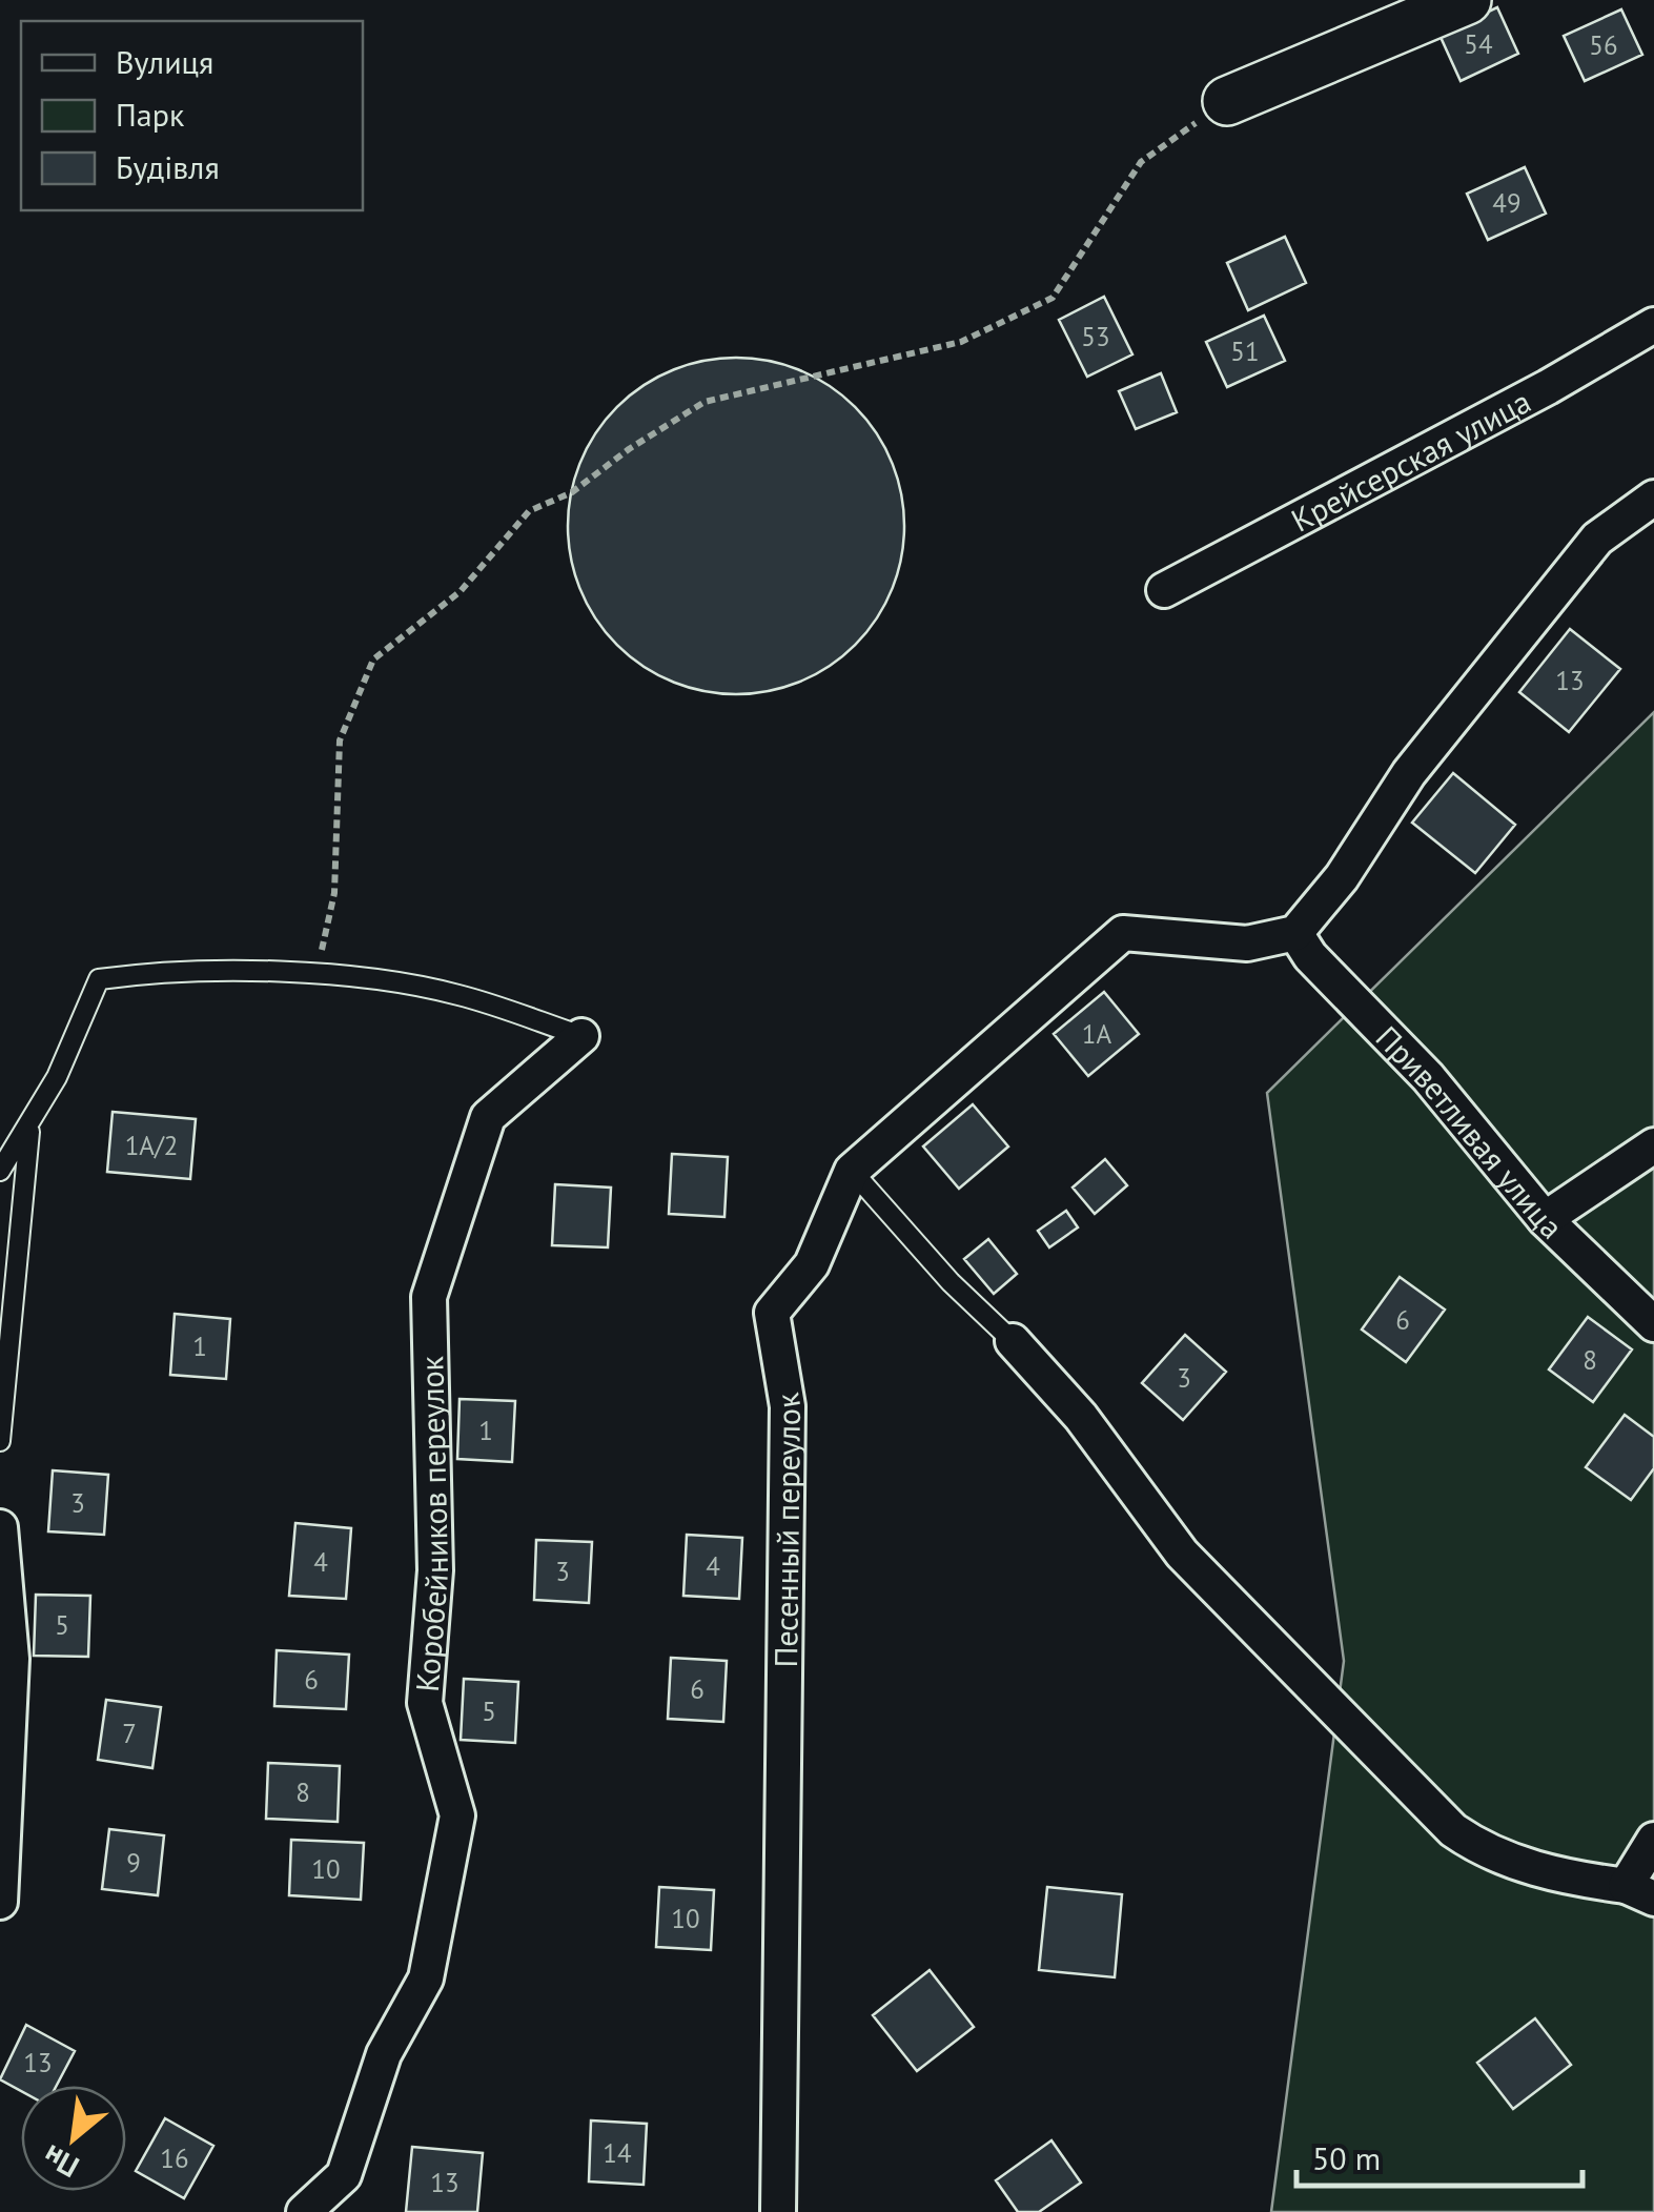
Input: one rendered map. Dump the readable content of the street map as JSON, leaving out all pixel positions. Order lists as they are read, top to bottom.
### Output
{
  "streets": {
    "street": [
      "Крейсерская улица",
      "Приветливая улица",
      "Коробейников переулок",
      "Песенный переулок"
    ]
  },
  "crossings": [
    ["Приветливая улица", "Песенный переулок"]
  ],
  "house_numbers": [
    "54",
    "56",
    "49",
    "53",
    "51",
    "13",
    "1А",
    "1А/2",
    "6",
    "1",
    "8",
    "3",
    "1",
    "3",
    "4",
    "4",
    "3",
    "5",
    "6",
    "6",
    "5",
    "7",
    "8",
    "9",
    "10",
    "10",
    "13",
    "14",
    "16",
    "13"
  ],
  "legend": ["Вулиця", "Парк", "Будівля"],
  "scale_bar": "50 m",
  "north": "bottom left"
}
